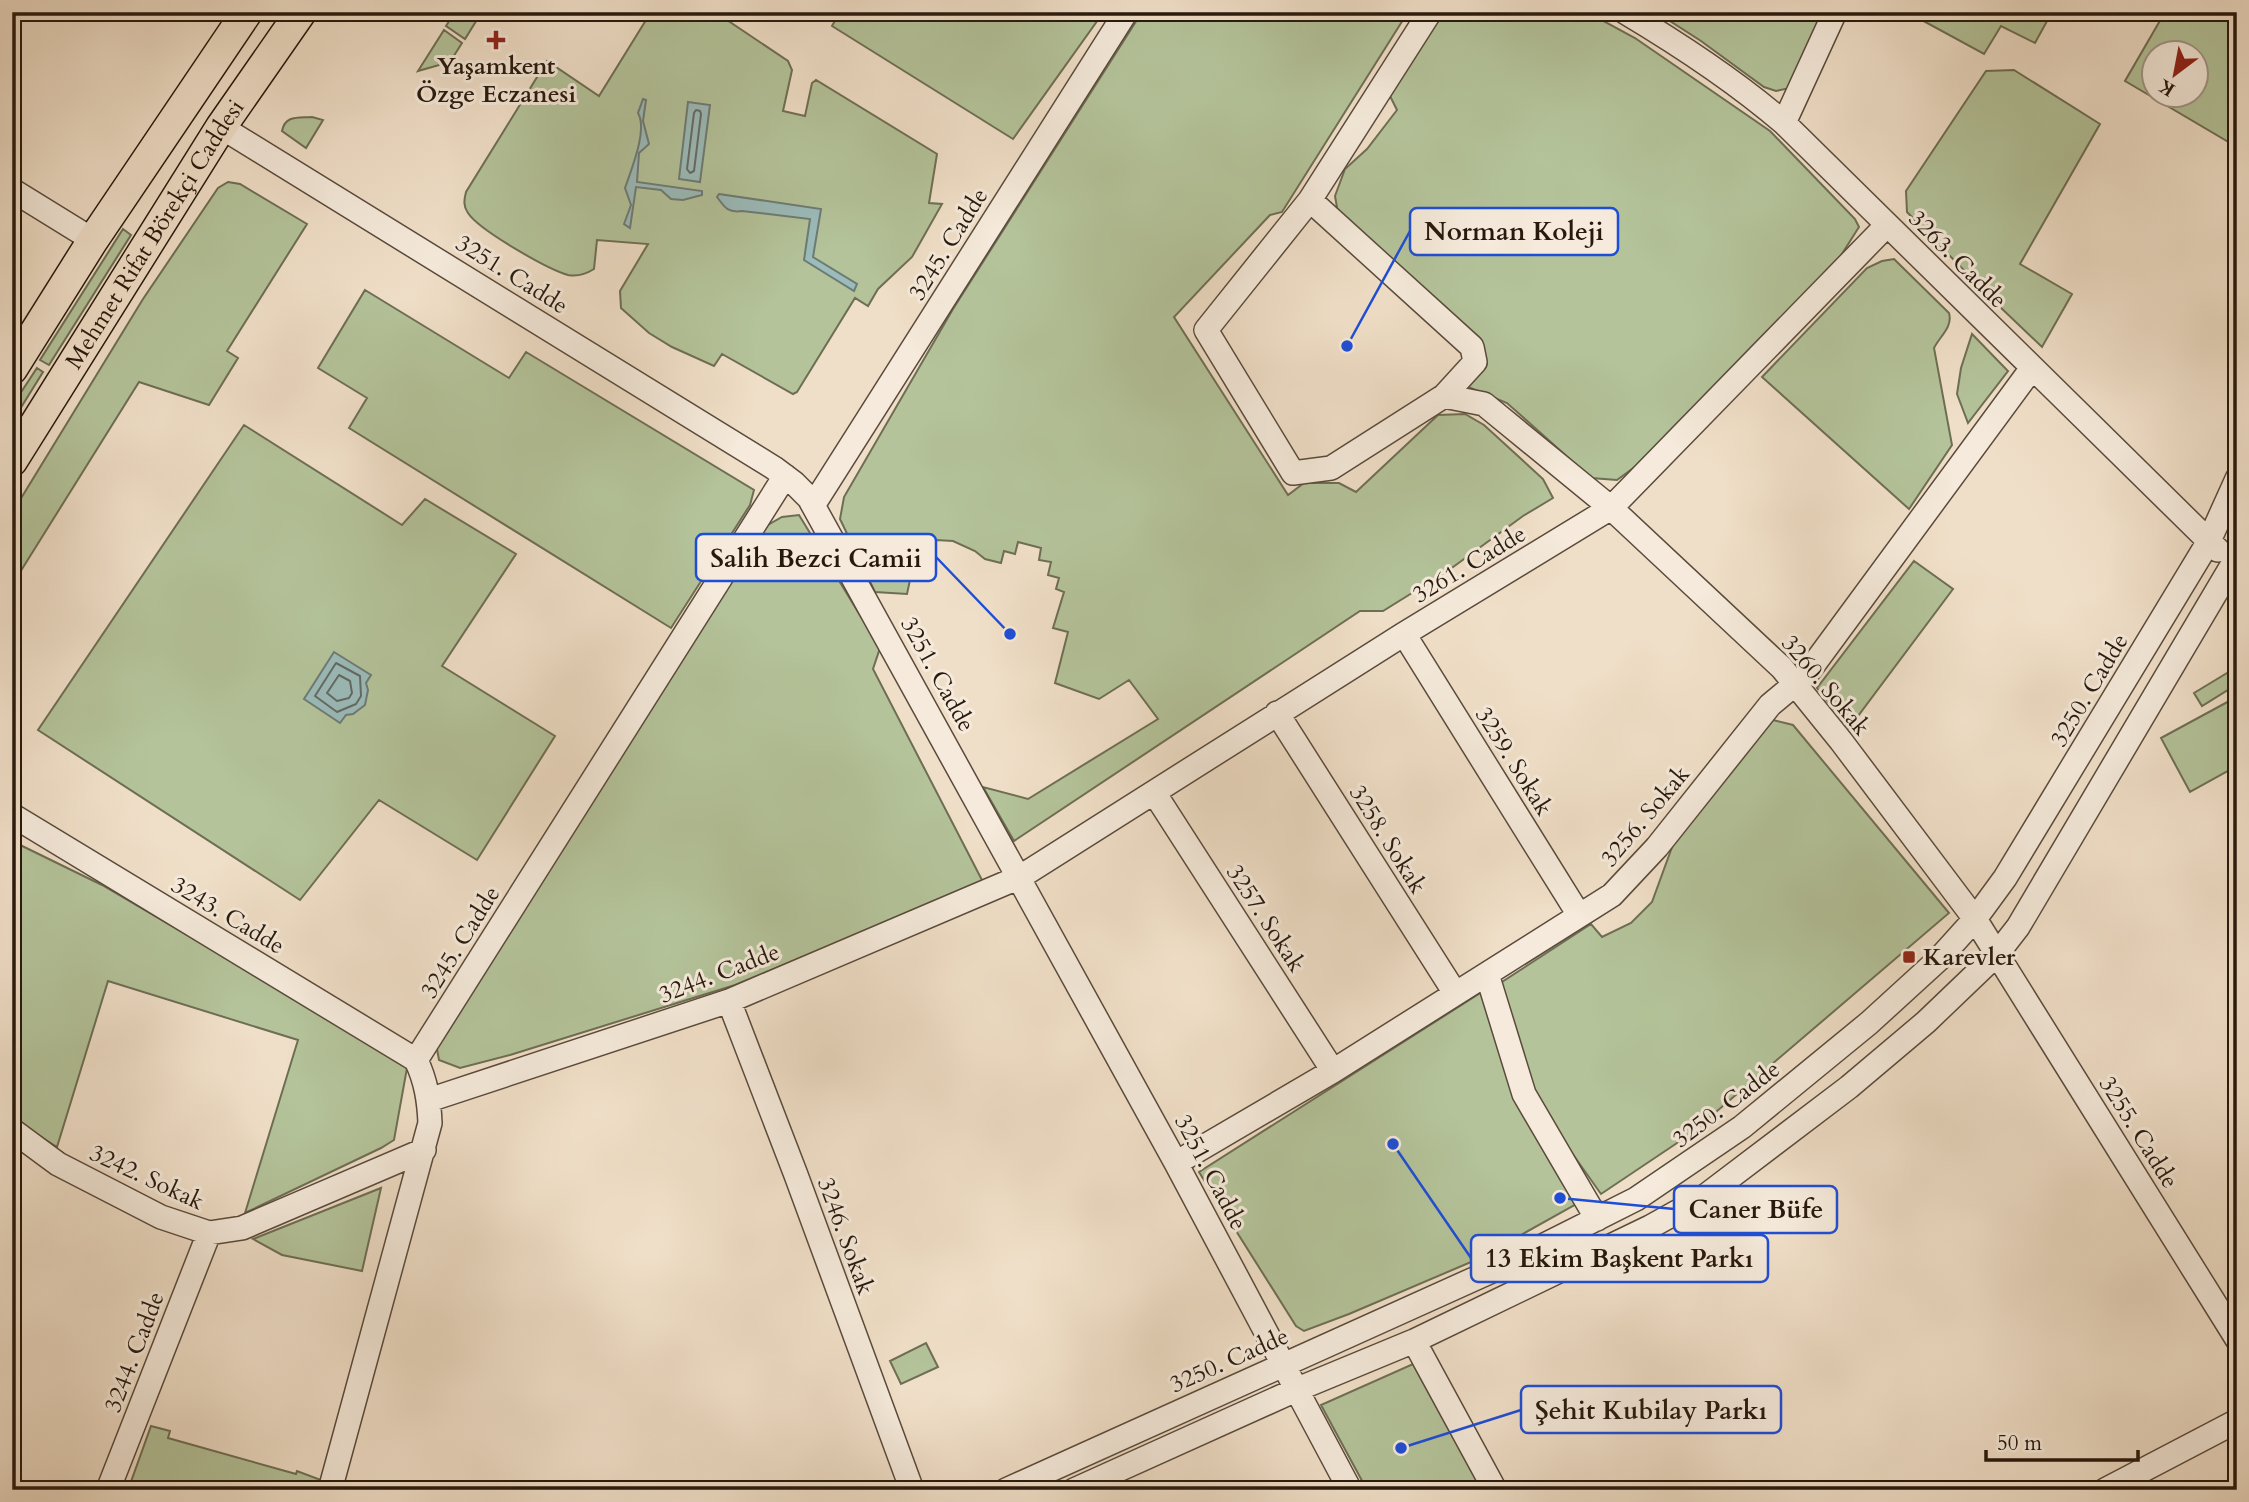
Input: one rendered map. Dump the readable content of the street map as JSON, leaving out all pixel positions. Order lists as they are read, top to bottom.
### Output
{
  "streets": {
    "main road": ["Mehmet Rifat Börekçi Caddesi"],
    "street": [
      "3245. Cadde",
      "3263. Cadde",
      "3251. Cadde",
      "3261. Cadde",
      "3260. Sokak",
      "3250. Cadde",
      "3259. Sokak",
      "3256. Sokak",
      "3258. Sokak",
      "3243. Cadde",
      "3257. Sokak",
      "3244. Cadde",
      "3255. Cadde",
      "3242. Sokak",
      "3246. Sokak"
    ]
  },
  "crossings": [
    ["Mehmet Rifat Börekçi Caddesi", "3251. Cadde"],
    ["3245. Cadde", "3251. Cadde"],
    ["3245. Cadde", "3243. Cadde"],
    ["3263. Cadde", "3261. Cadde"],
    ["3263. Cadde", "3250. Cadde"],
    ["3263. Cadde", "3256. Sokak"],
    ["3251. Cadde", "3261. Cadde"],
    ["3251. Cadde", "3250. Cadde"],
    ["3251. Cadde", "3256. Sokak"],
    ["3251. Cadde", "3244. Cadde"],
    ["3261. Cadde", "3260. Sokak"],
    ["3261. Cadde", "3259. Sokak"],
    ["3261. Cadde", "3258. Sokak"],
    ["3261. Cadde", "3257. Sokak"],
    ["3261. Cadde", "3244. Cadde"],
    ["3260. Sokak", "3250. Cadde"],
    ["3260. Sokak", "3256. Sokak"],
    ["3260. Sokak", "3255. Cadde"],
    ["3259. Sokak", "3256. Sokak"],
    ["3256. Sokak", "3258. Sokak"],
    ["3256. Sokak", "3257. Sokak"],
    ["3244. Cadde", "3242. Sokak"],
    ["3244. Cadde", "3246. Sokak"]
  ],
  "places": {
    "health": ["Yaşamkent Özge Eczanesi"],
    "other": [
      "Norman Koleji",
      "Salih Bezci Camii",
      "13 Ekim Başkent Parkı",
      "Caner Büfe",
      "Şehit Kubilay Parkı"
    ],
    "transit": ["Karevler"]
  },
  "scale_bar": "50 m",
  "north": "bottom left"
}
